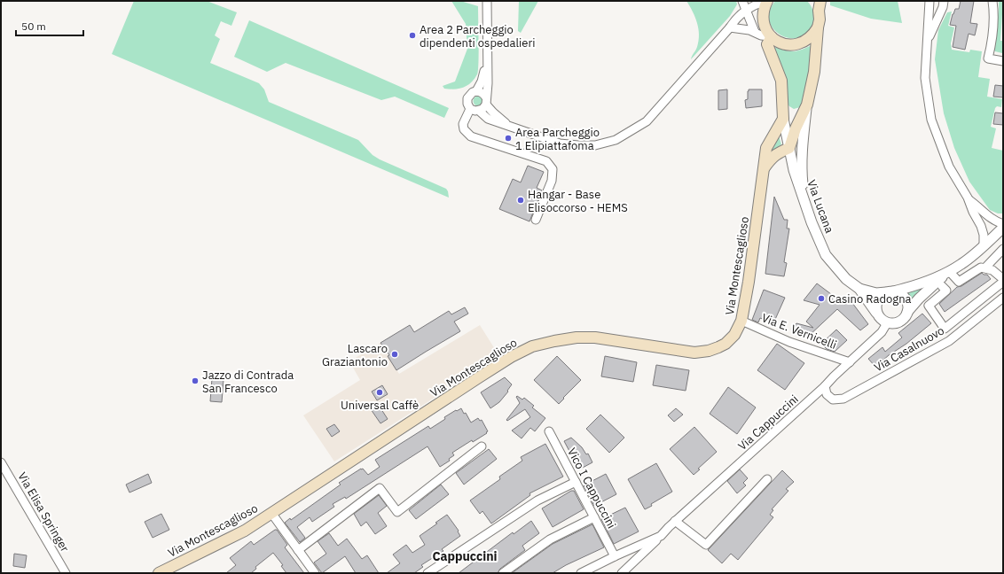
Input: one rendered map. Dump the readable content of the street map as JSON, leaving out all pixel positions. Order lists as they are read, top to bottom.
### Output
{
  "streets": {
    "main road": ["Via Montescaglioso"],
    "street": [
      "Via Lucana",
      "Via E. Vernicelli",
      "Via Casalnuovo",
      "Via Cappuccini",
      "Vico I Cappuccini",
      "Via Elisa Springer"
    ]
  },
  "crossings": [
    ["Via Lucana", "Via Montescaglioso"],
    ["Via Lucana", "Via Cappuccini"],
    ["Via Montescaglioso", "Via E. Vernicelli"],
    ["Via E. Vernicelli", "Via Cappuccini"],
    ["Via Casalnuovo", "Via Cappuccini"],
    ["Via Cappuccini", "Vico I Cappuccini"]
  ],
  "districts": ["Cappuccini"],
  "places": [
    "Area 2 Parcheggio dipendenti ospedalieri",
    "Area Parcheggio 1 Elipiattafoma",
    "Hangar - Base Elisoccorso - HEMS",
    "Casino Radogna",
    "Lascaro Graziantonio",
    "Jazzo di Contrada San Francesco",
    "Universal Caffè"
  ],
  "scale_bar": "50 m"
}
